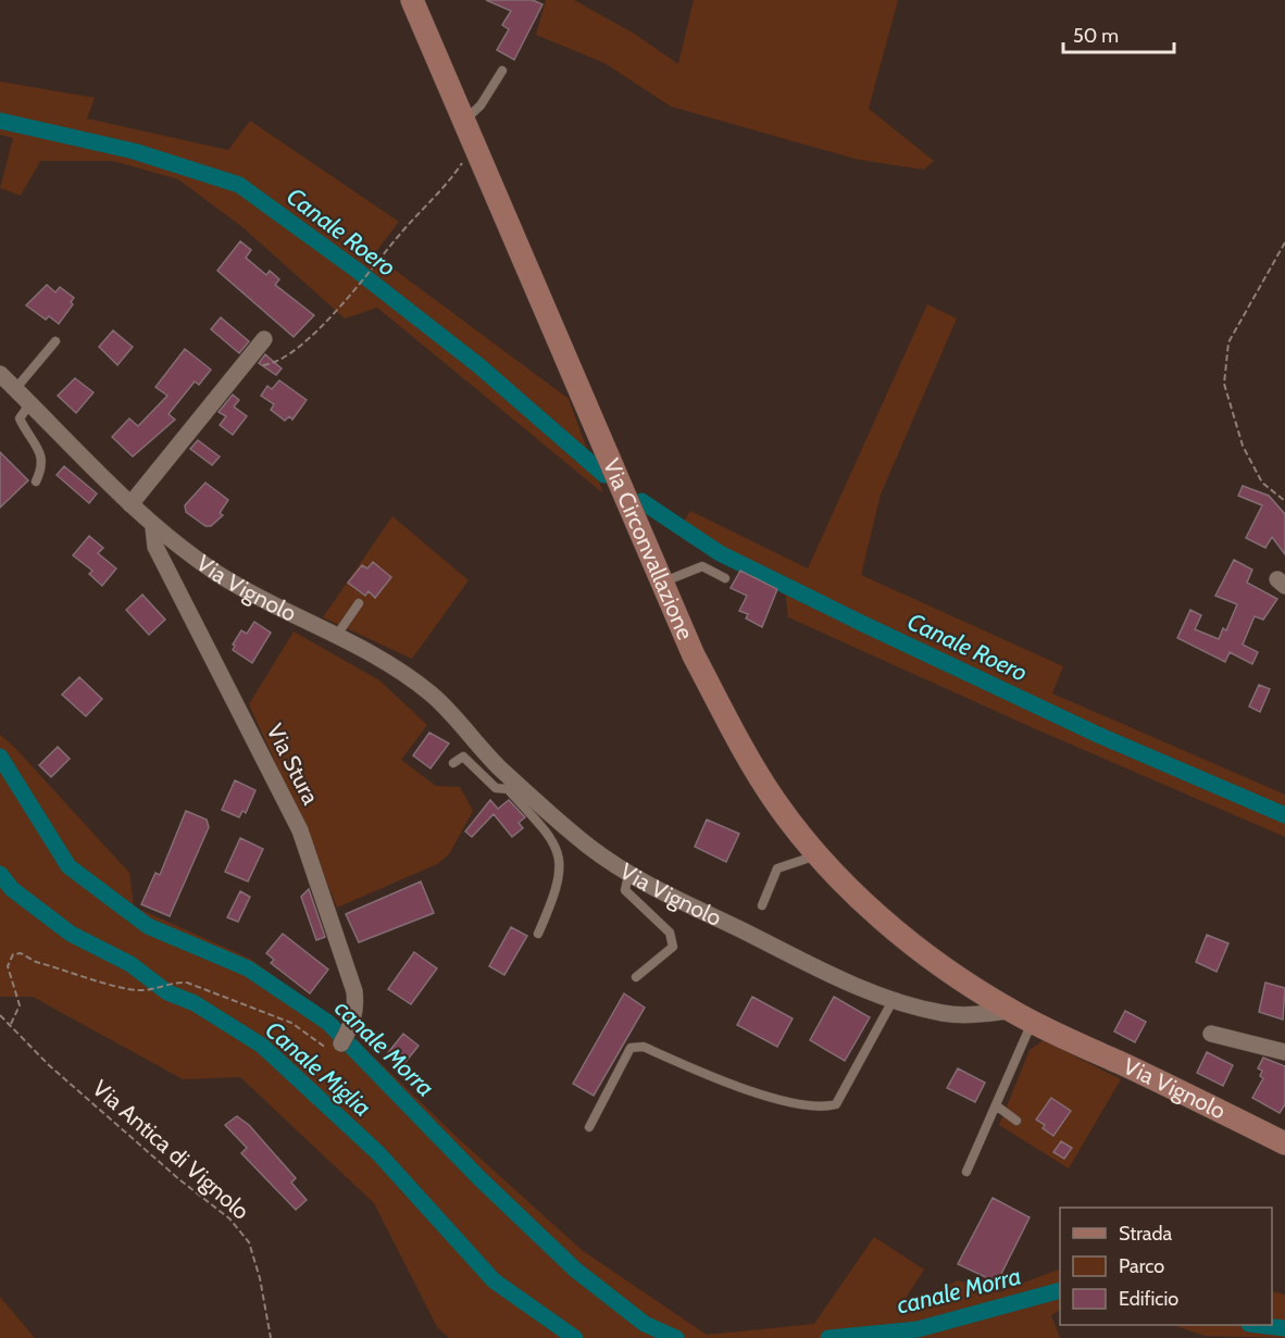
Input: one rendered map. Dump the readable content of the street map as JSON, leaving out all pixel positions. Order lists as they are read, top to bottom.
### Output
{
  "streets": {
    "main road": ["Via Circonvallazione", "Via Vignolo"],
    "street": ["Via Stura"],
    "path": ["Via Antica di Vignolo"]
  },
  "crossings": [
    ["Via Circonvallazione", "Via Vignolo"],
    ["Via Vignolo", "Via Stura"]
  ],
  "water": ["Canale Roero", "canale Morra", "Canale Miglia"],
  "legend": ["Strada", "Parco", "Edificio"],
  "scale_bar": "50 m"
}
